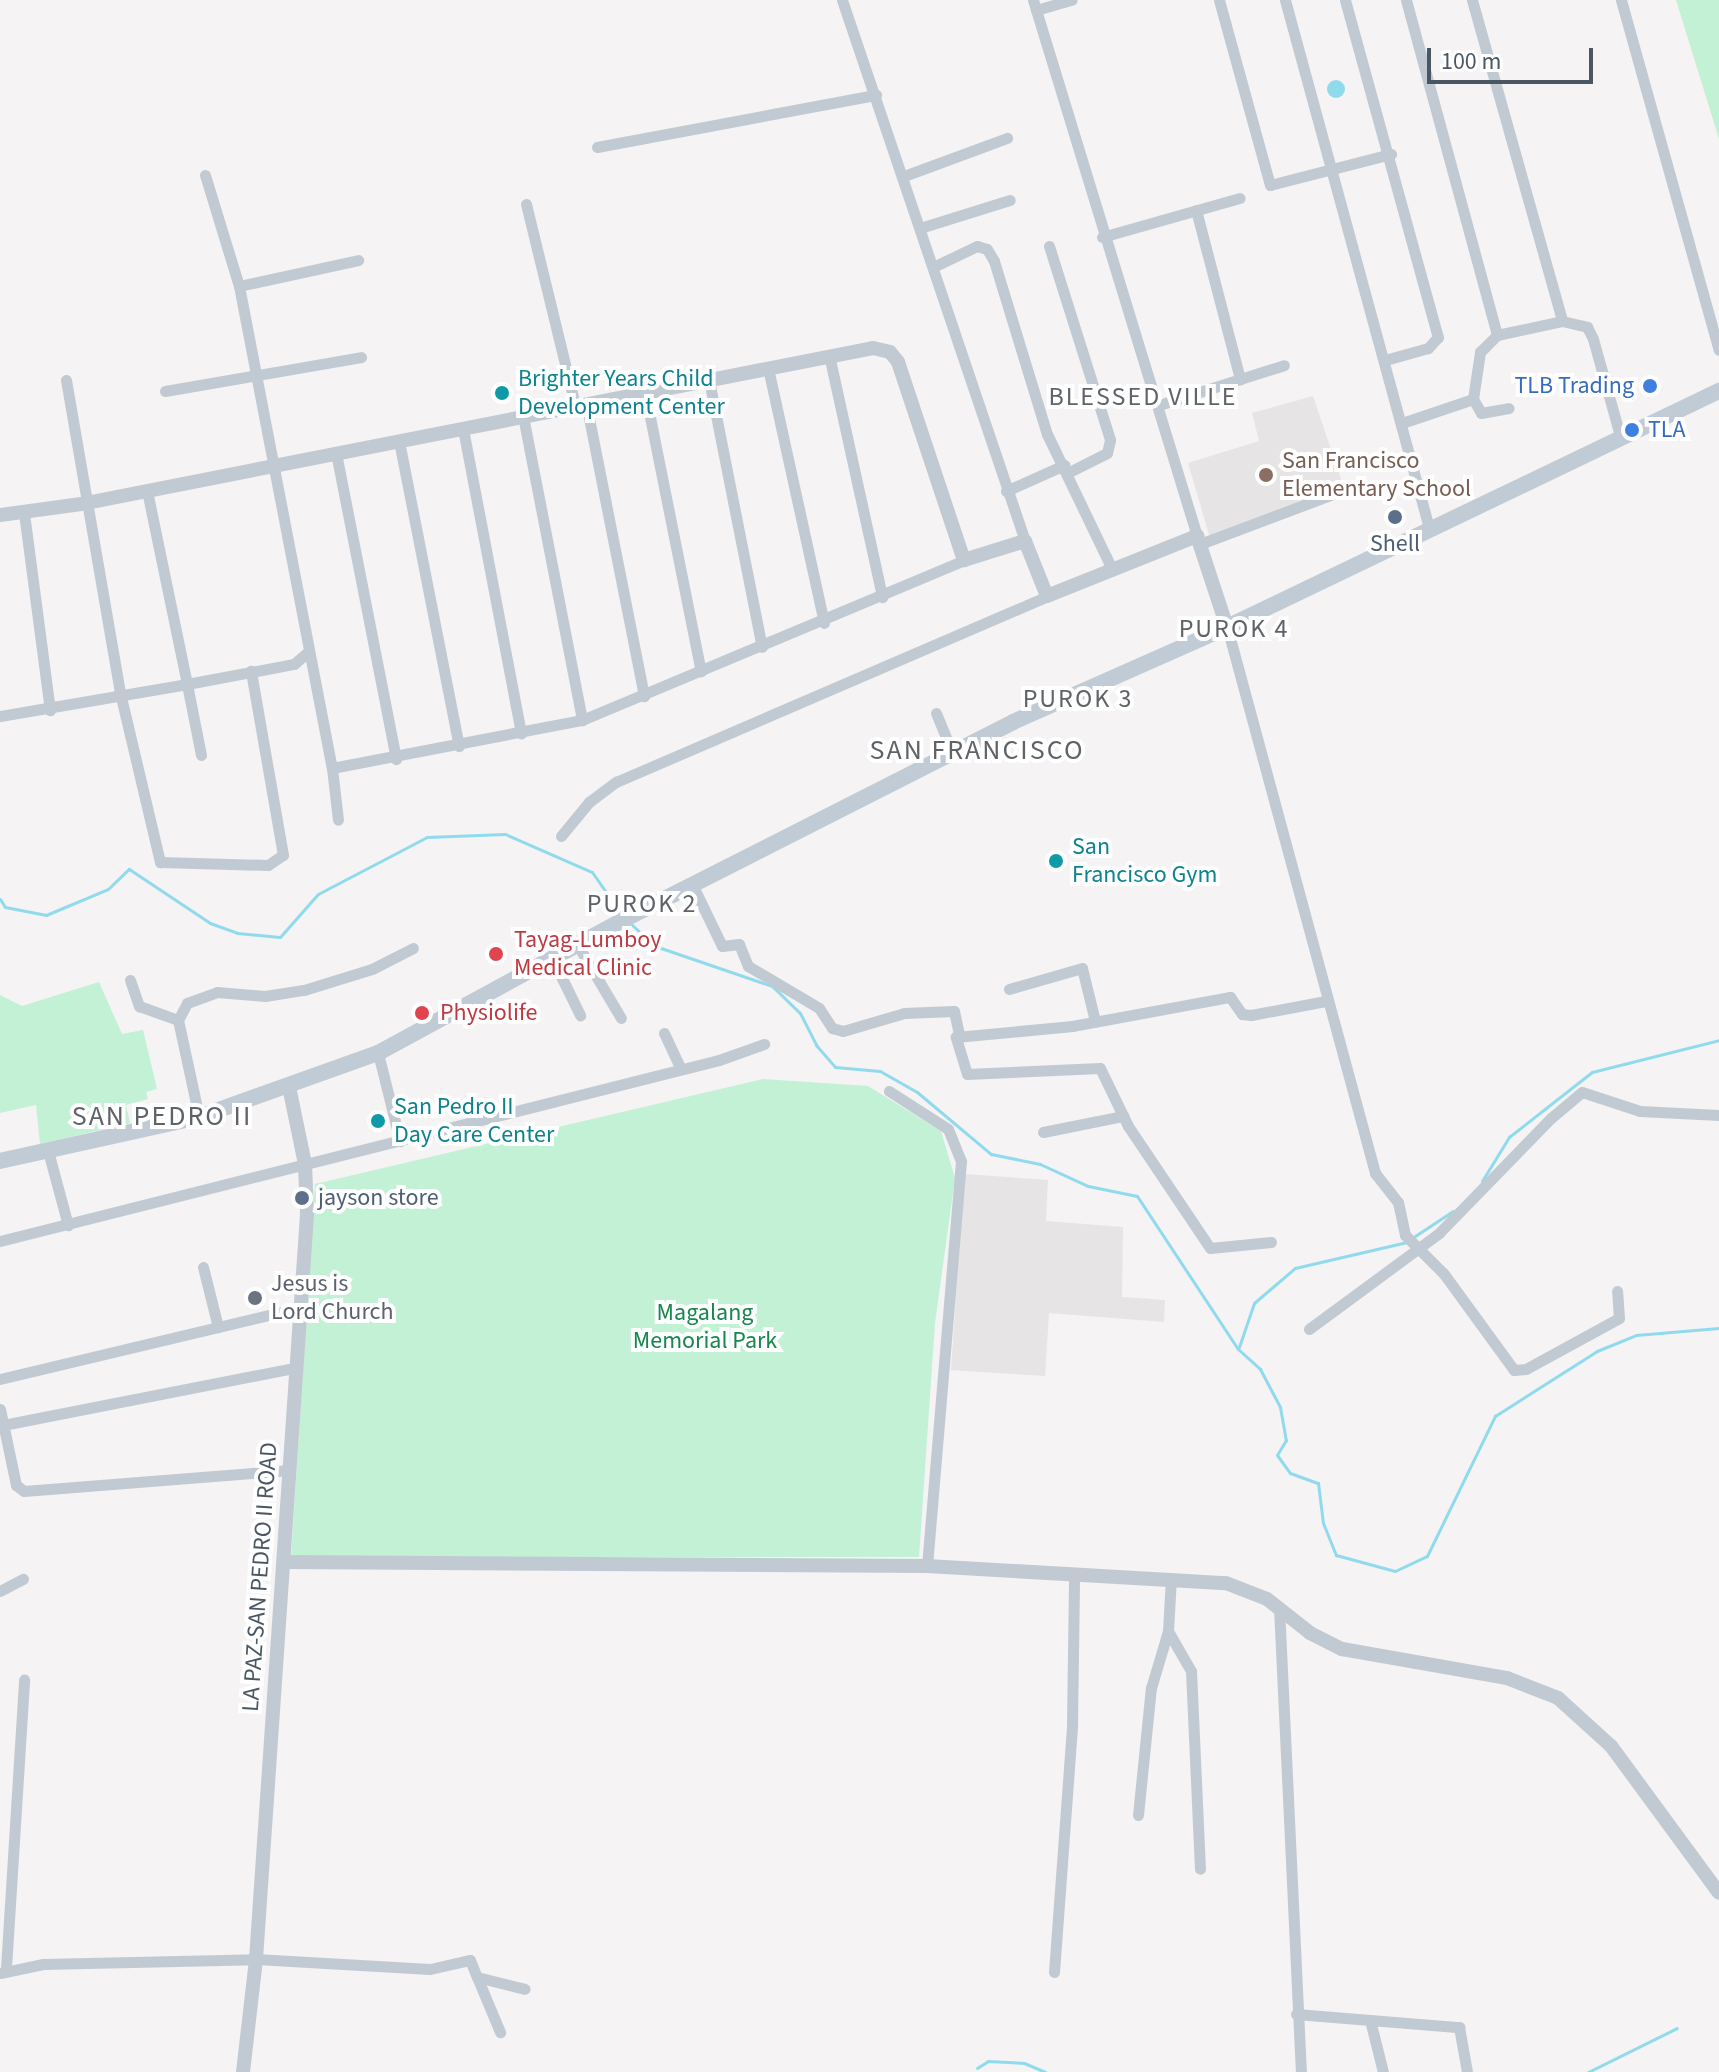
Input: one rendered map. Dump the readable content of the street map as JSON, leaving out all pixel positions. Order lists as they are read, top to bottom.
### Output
{
  "streets": {
    "street": ["LA PAZ-SAN PEDRO II ROAD"]
  },
  "districts": [
    "BLESSED VILLE",
    "PUROK 4",
    "PUROK 3",
    "SAN FRANCISCO",
    "PUROK 2",
    "SAN PEDRO II"
  ],
  "parks": ["Magalang Memorial Park"],
  "places": [
    "TLB Trading",
    "Brighter Years Child Development Center",
    "TLA",
    "San Francisco Elementary School",
    "Shell",
    "San Francisco Gym",
    "Tayag-Lumboy Medical Clinic",
    "Physiolife",
    "San Pedro II Day Care Center",
    "jayson store",
    "Jesus is Lord Church"
  ],
  "scale_bar": "100 m"
}
